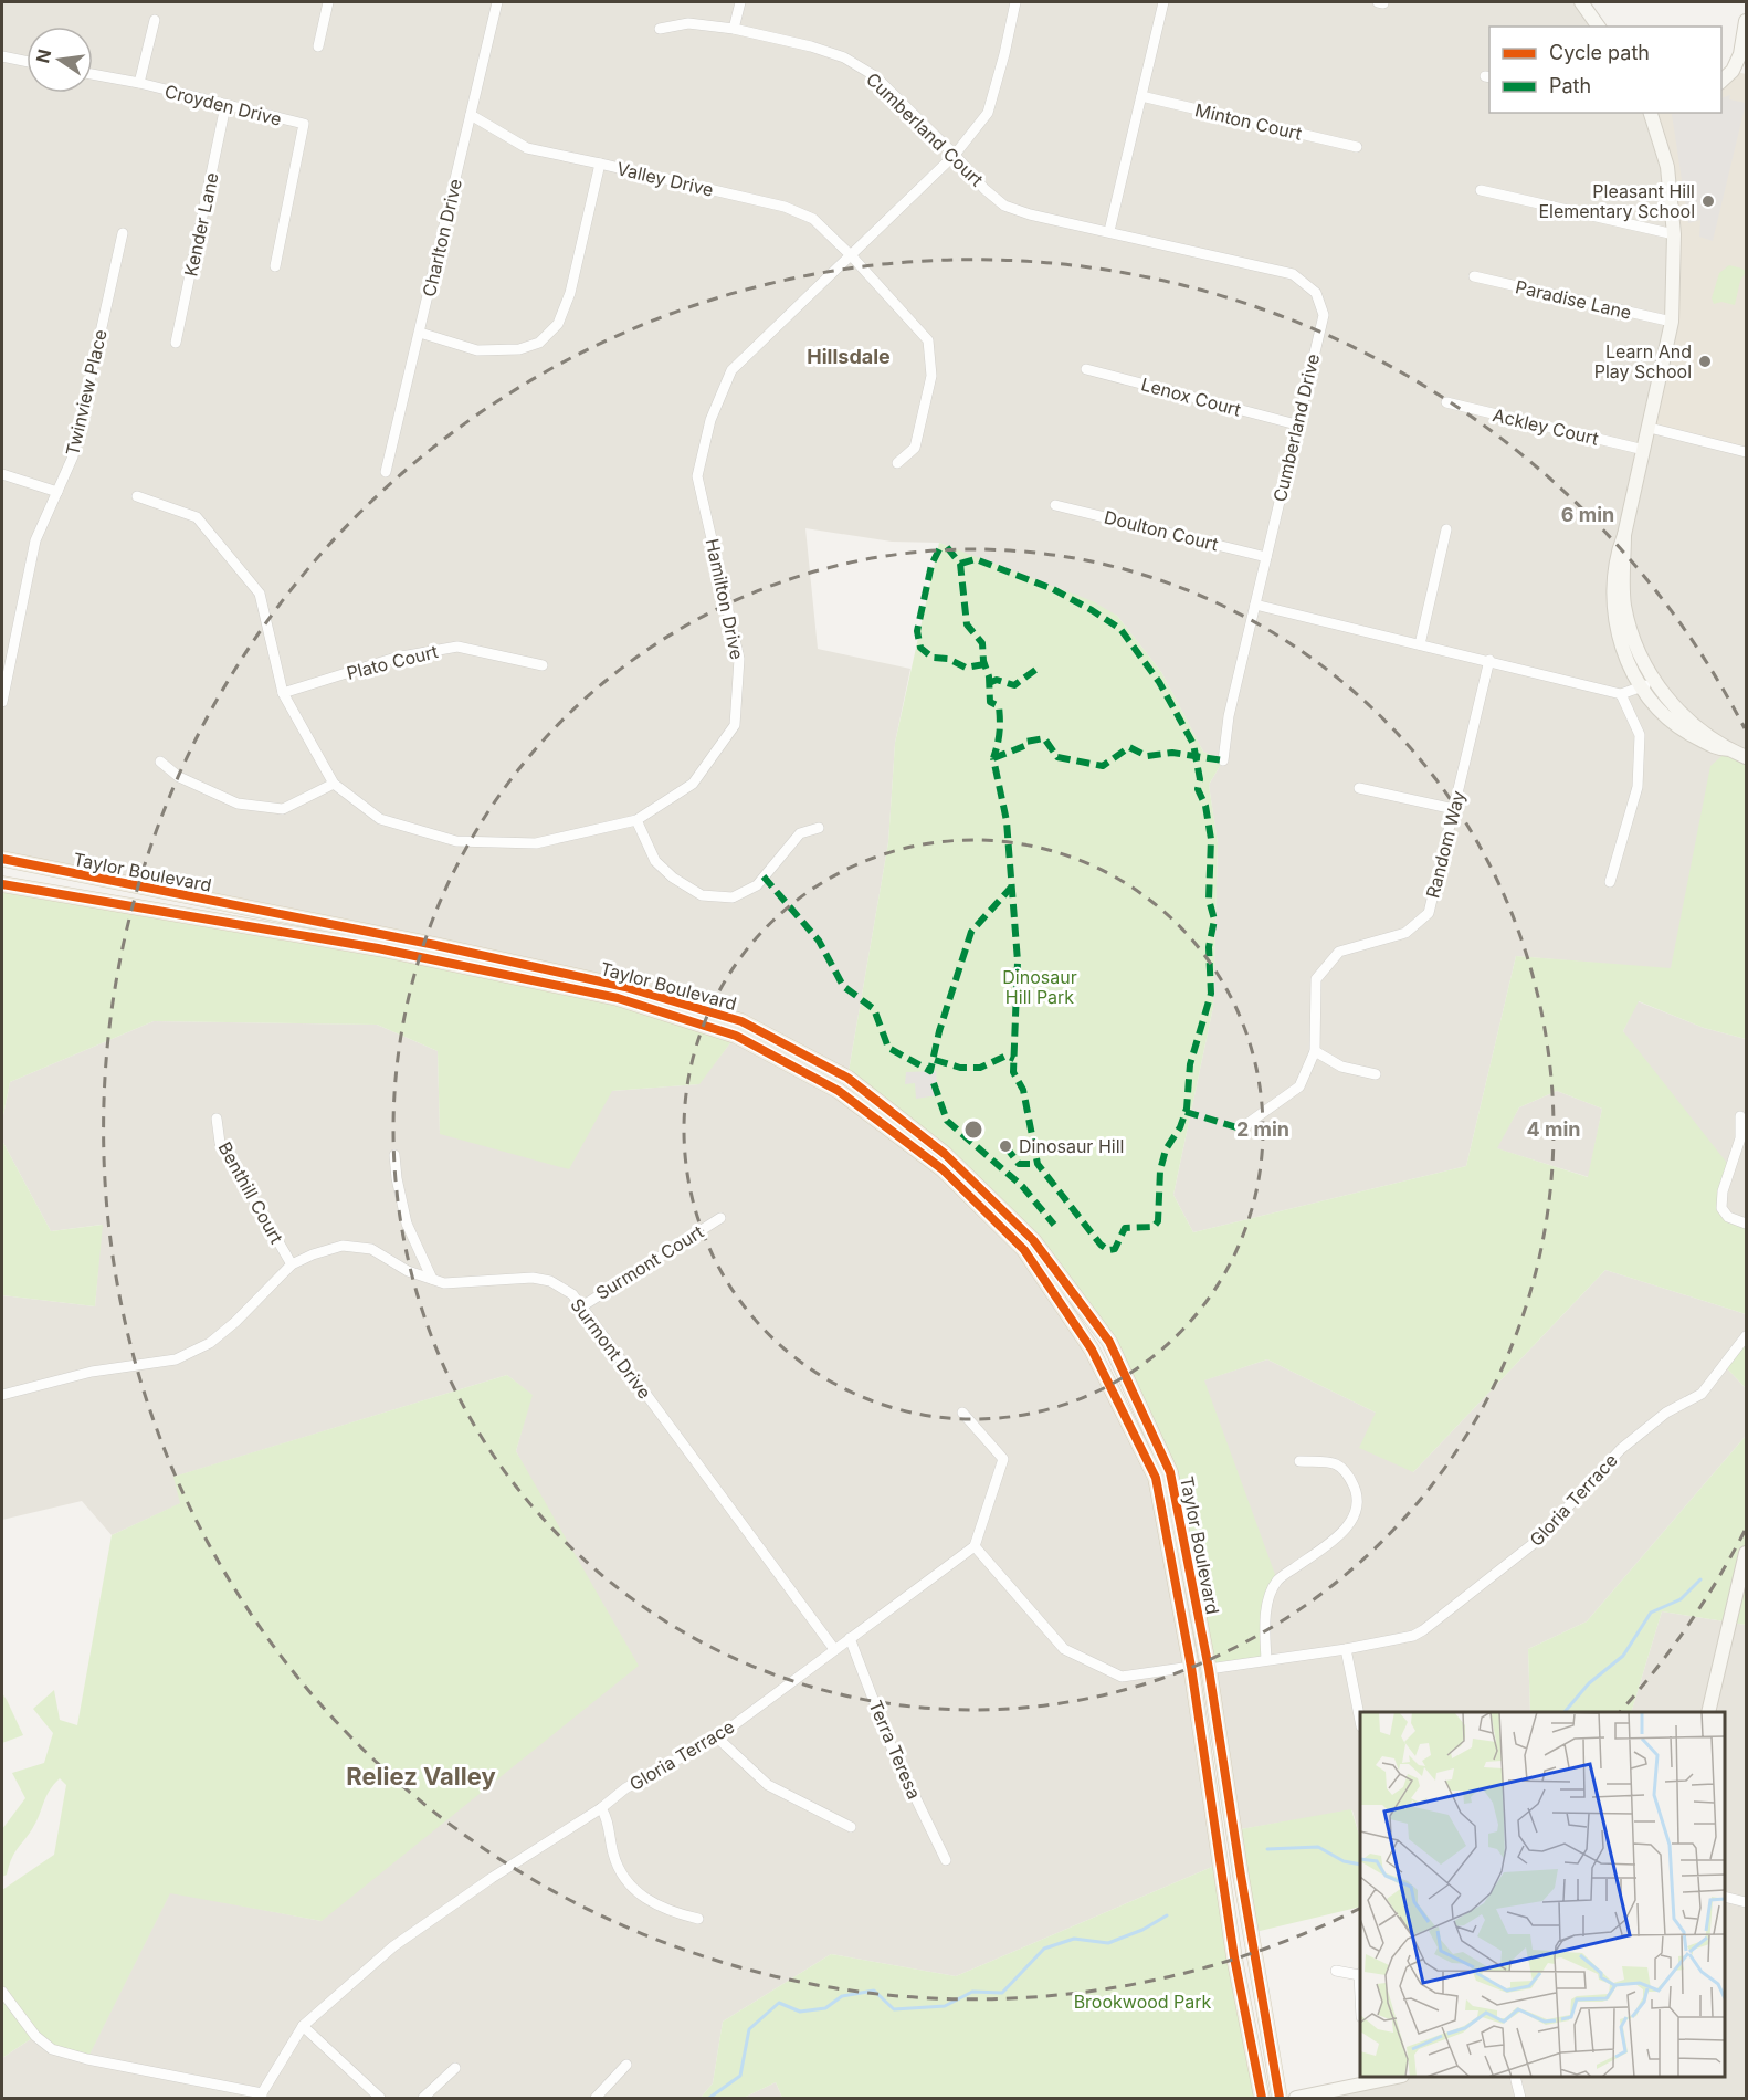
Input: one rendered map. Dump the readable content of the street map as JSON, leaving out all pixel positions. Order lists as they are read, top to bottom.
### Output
{
  "streets": {
    "main road": ["Taylor Boulevard"],
    "street": [
      "Croyden Drive",
      "Minton Court",
      "Cumberland Court",
      "Valley Drive",
      "Kender Lane",
      "Charlton Drive",
      "Paradise Lane",
      "Twinview Place",
      "Lenox Court",
      "Ackley Court",
      "Cumberland Drive",
      "Doulton Court",
      "Hamilton Drive",
      "Plato Court",
      "Random Way",
      "Benthill Court",
      "Surmont Court",
      "Surmont Drive",
      "Gloria Terrace",
      "Terra Teresa"
    ]
  },
  "crossings": [
    ["Croyden Drive", "Kender Lane"],
    ["Cumberland Court", "Cumberland Drive"],
    ["Cumberland Court", "Hamilton Drive"],
    ["Valley Drive", "Charlton Drive"],
    ["Valley Drive", "Hamilton Drive"],
    ["Lenox Court", "Cumberland Drive"],
    ["Cumberland Drive", "Doulton Court"],
    ["Hamilton Drive", "Plato Court"],
    ["Taylor Boulevard", "Gloria Terrace"],
    ["Benthill Court", "Surmont Drive"],
    ["Surmont Court", "Surmont Drive"],
    ["Surmont Drive", "Gloria Terrace"],
    ["Gloria Terrace", "Terra Teresa"]
  ],
  "districts": ["Hillsdale", "Reliez Valley"],
  "parks": ["Dinosaur Hill Park", "Brookwood Park"],
  "places": ["Pleasant Hill Elementary School", "Learn And Play School", "Dinosaur Hill"],
  "legend": ["Cycle path", "Path"],
  "north": "left",
  "rings": ["6 min", "2 min", "4 min"]
}
